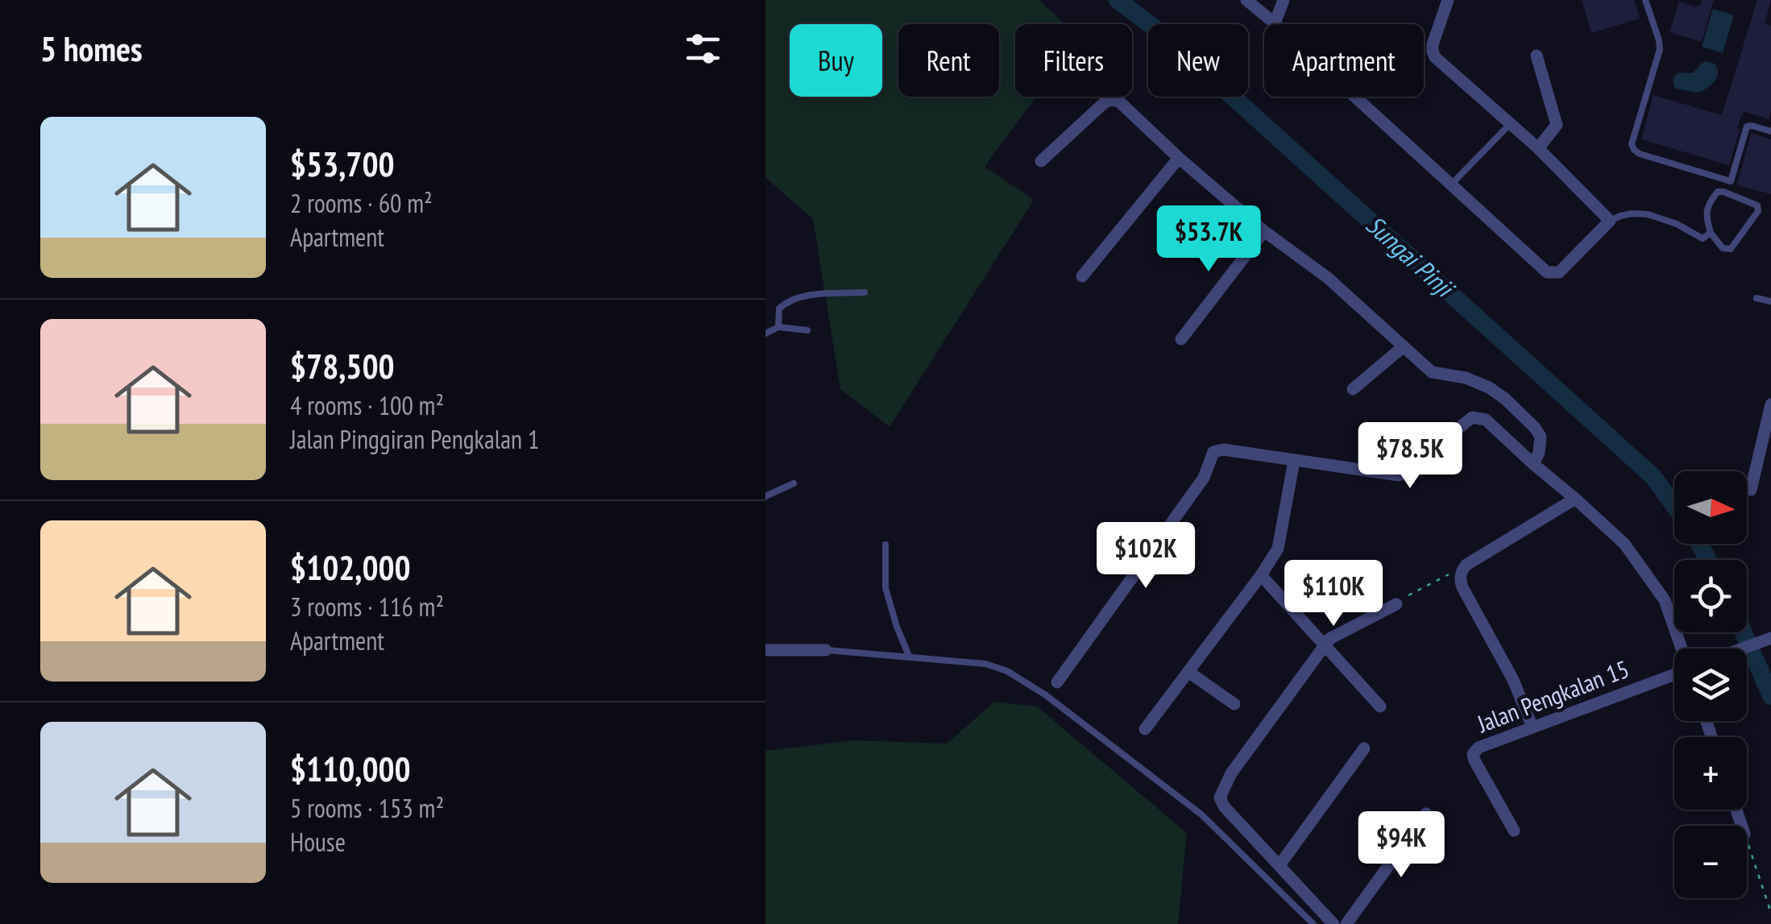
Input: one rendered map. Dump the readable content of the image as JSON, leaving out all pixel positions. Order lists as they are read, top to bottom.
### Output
{
  "streets": {
    "street": ["Jalan Pengkalan 15"]
  },
  "water": ["Sungai Pinji"],
  "north": "right",
  "page": {
    "heading": "5 homes",
    "chip": [
      "Buy",
      "Rent",
      "Filters",
      "New",
      "Apartment"
    ],
    "list": [
      {
        "name": "$53,700",
        "note": "2 rooms · 60 m² · Apartment"
      },
      {
        "name": "$78,500",
        "note": "4 rooms · 100 m² · Jalan Pinggiran Pengkalan 1"
      },
      {
        "name": "$102,000",
        "note": "3 rooms · 116 m² · Apartment"
      },
      {
        "name": "$110,000",
        "note": "5 rooms · 153 m² · House"
      }
    ],
    "price": [
      "$53.7K",
      "$78.5K",
      "$102K",
      "$110K",
      "$94K"
    ],
    "map_buttons": ["+", "−"]
  }
}
